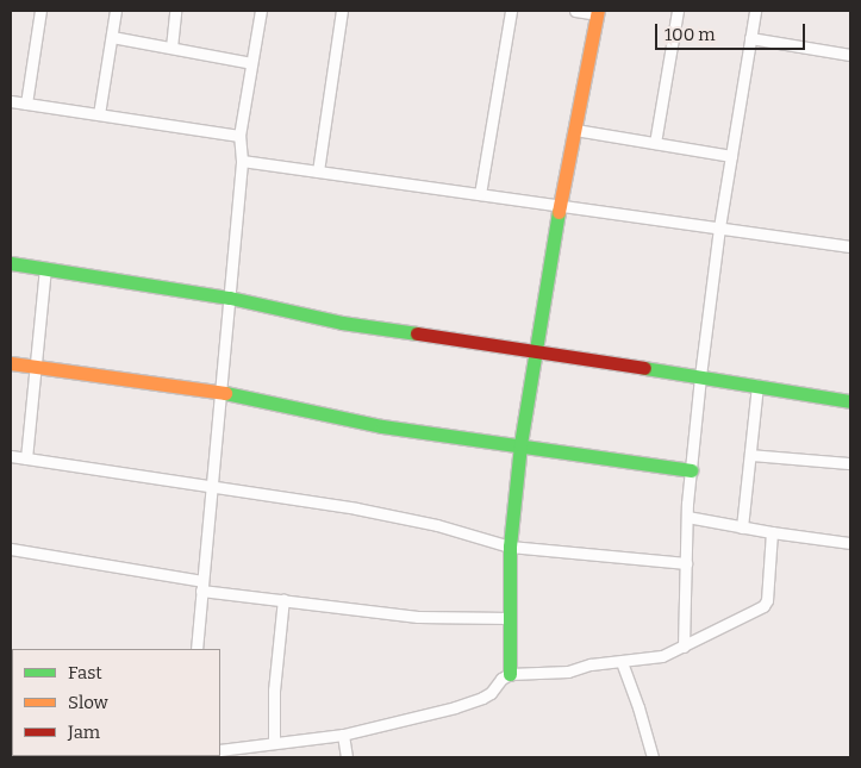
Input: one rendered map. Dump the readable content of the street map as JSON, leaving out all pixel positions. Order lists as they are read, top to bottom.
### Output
{
  "legend": ["Fast", "Slow", "Jam"],
  "scale_bar": "100 m"
}
